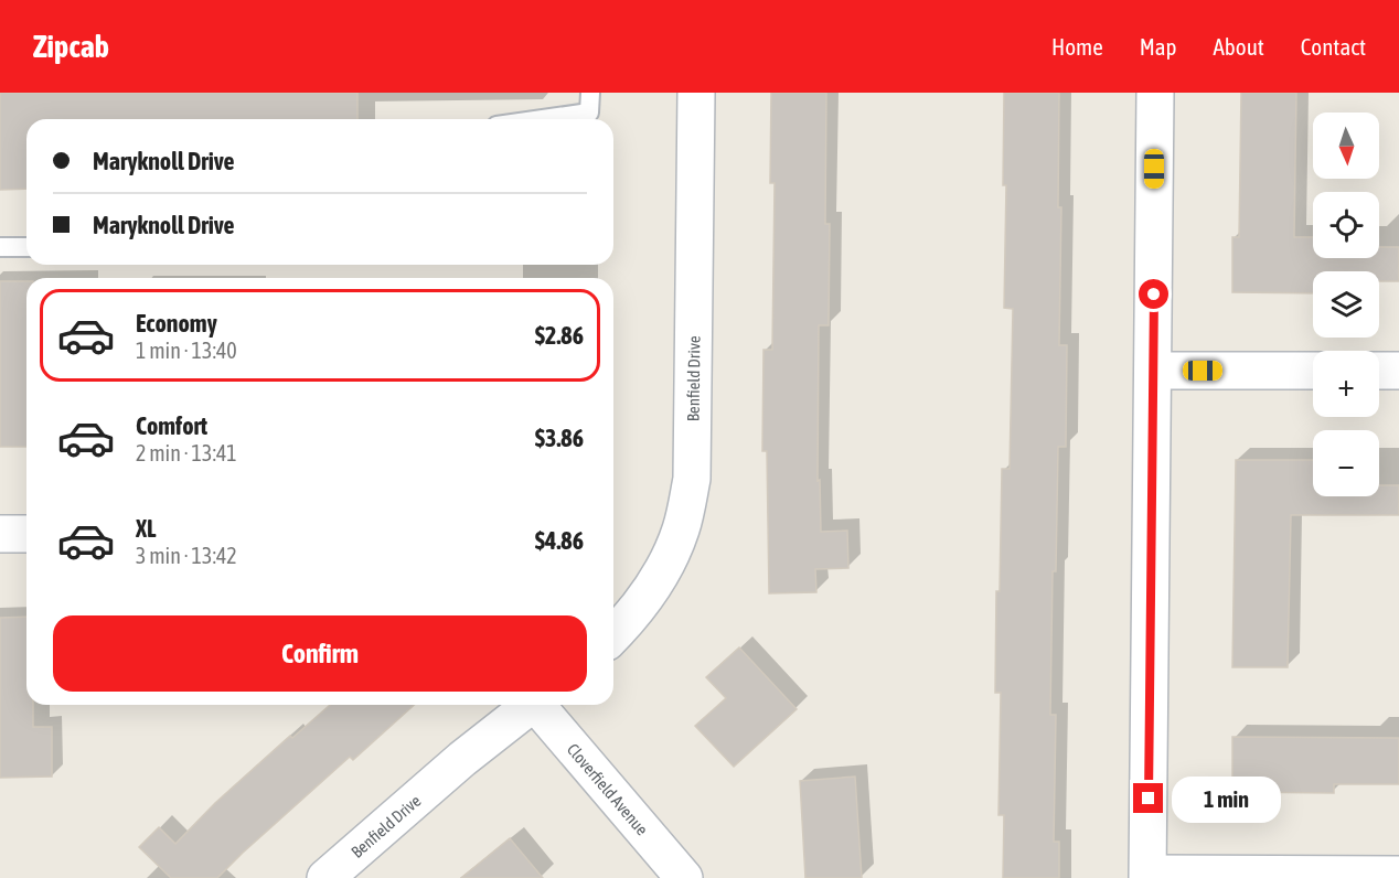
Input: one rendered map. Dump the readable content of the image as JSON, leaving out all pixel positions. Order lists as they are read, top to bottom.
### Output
{
  "streets": {
    "street": ["Benfield Drive", "Cloverfield Avenue"]
  },
  "north": "bottom",
  "page": {
    "header": "Zipcab",
    "nav": [
      "Home",
      "Map",
      "About",
      "Contact"
    ],
    "map_buttons": ["+", "−"],
    "banner": ["Maryknoll Drive", "Maryknoll Drive"],
    "list": [
      {
        "name": "Economy",
        "note": "1 min · 13:40",
        "value": "$2.86"
      },
      {
        "name": "Comfort",
        "note": "2 min · 13:41",
        "value": "$3.86"
      },
      {
        "name": "XL",
        "note": "3 min · 13:42",
        "value": "$4.86"
      }
    ],
    "buttons": "Confirm",
    "bubble": "1 min"
  }
}
